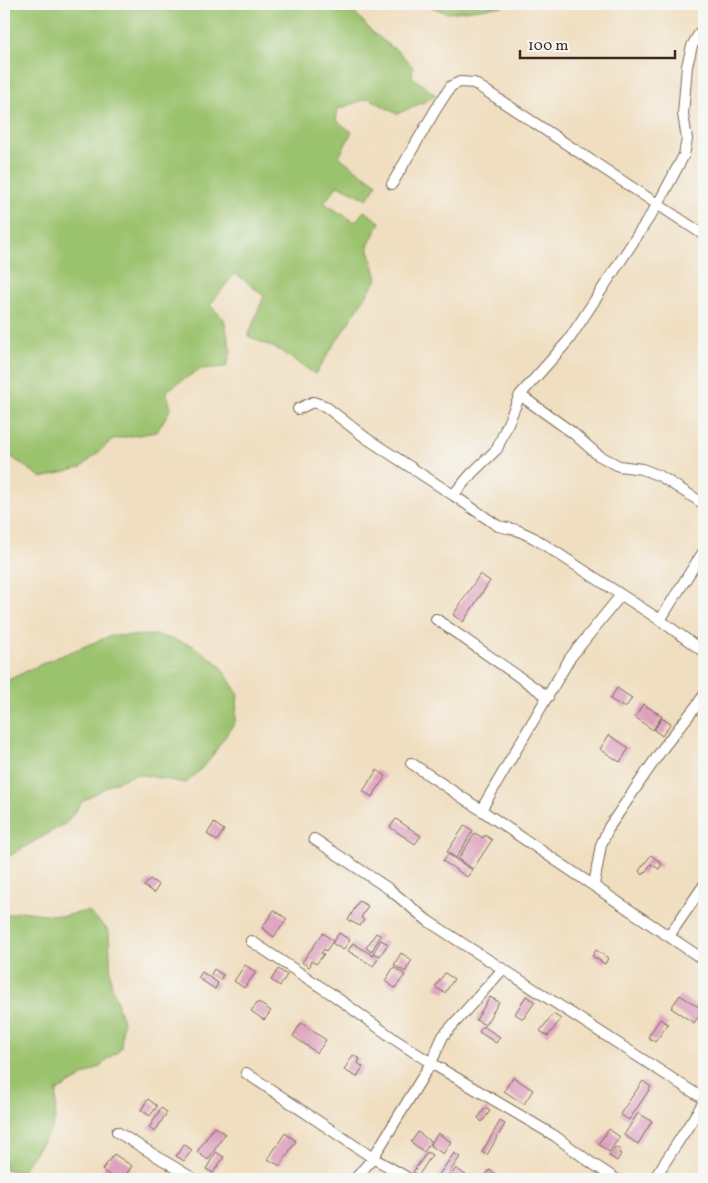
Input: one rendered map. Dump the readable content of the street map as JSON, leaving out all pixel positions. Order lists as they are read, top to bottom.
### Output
{
  "scale_bar": "100 m"
}
